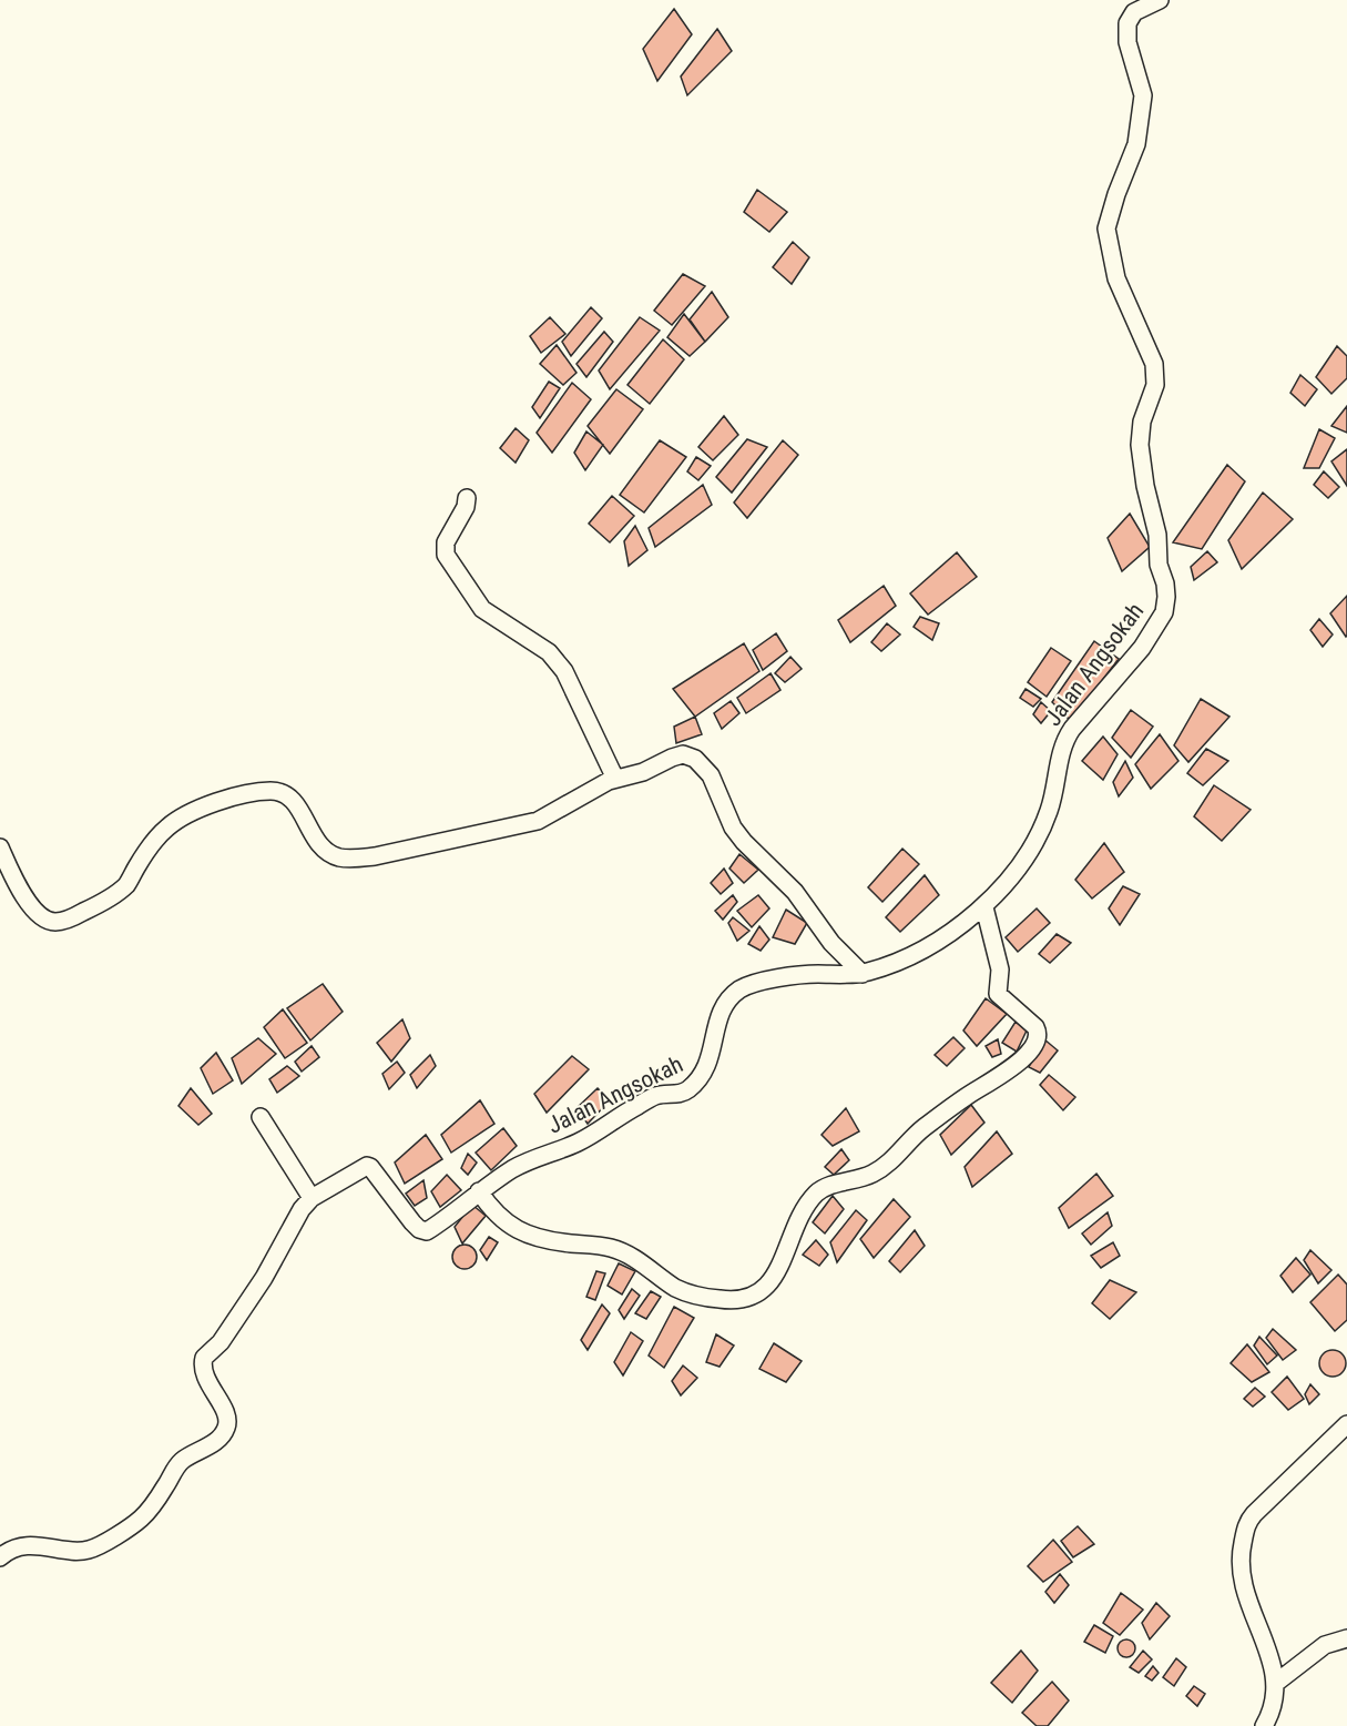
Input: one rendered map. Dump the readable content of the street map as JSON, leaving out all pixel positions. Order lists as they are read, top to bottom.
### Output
{
  "streets": {
    "street": ["Jalan Angsokah"]
  }
}
